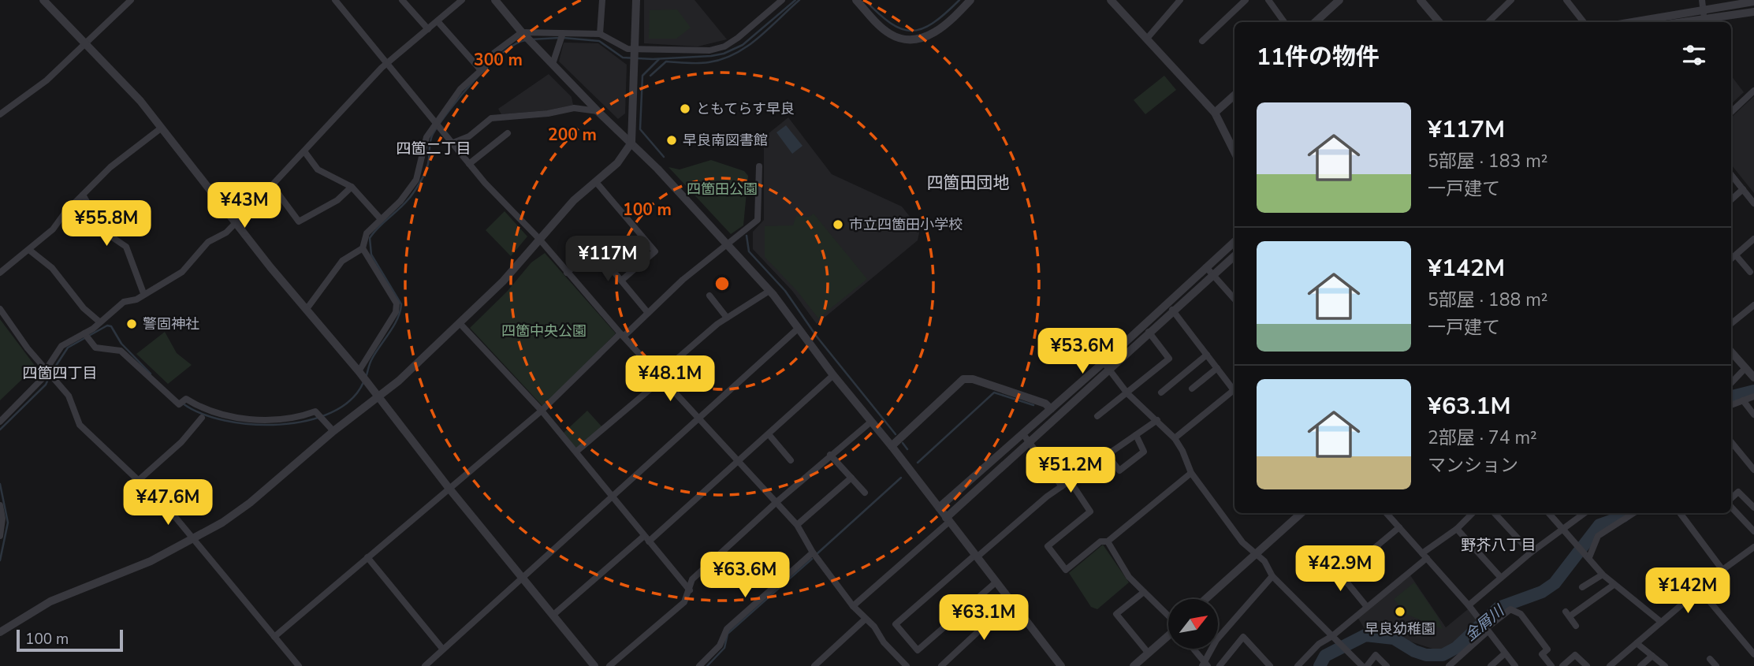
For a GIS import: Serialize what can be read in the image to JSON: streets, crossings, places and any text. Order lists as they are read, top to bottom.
{
  "districts": [
    "四箇二丁目",
    "四箇田団地",
    "四箇四丁目",
    "野芥八丁目"
  ],
  "water": ["金屑川"],
  "parks": ["四箇田公園", "四箇中央公園"],
  "places": [
    "ともてらす早良",
    "早良南図書館",
    "市立四箇田小学校",
    "警固神社",
    "早良幼稚園"
  ],
  "scale_bar": "100 m",
  "north": "top right",
  "page": {
    "heading": "11件の物件",
    "list": [
      {
        "name": "¥117M",
        "note": "5部屋 · 183 m² · 一戸建て"
      },
      {
        "name": "¥142M",
        "note": "5部屋 · 188 m² · 一戸建て"
      },
      {
        "name": "¥63.1M",
        "note": "2部屋 · 74 m² · マンション"
      }
    ],
    "price": [
      "¥43M",
      "¥55.8M",
      "¥117M",
      "¥53.6M",
      "¥48.1M",
      "¥51.2M",
      "¥47.6M",
      "¥42.9M",
      "¥63.6M",
      "¥142M",
      "¥63.1M"
    ],
    "scale": "100 m"
  },
  "rings": ["300 m", "200 m", "100 m"]
}
